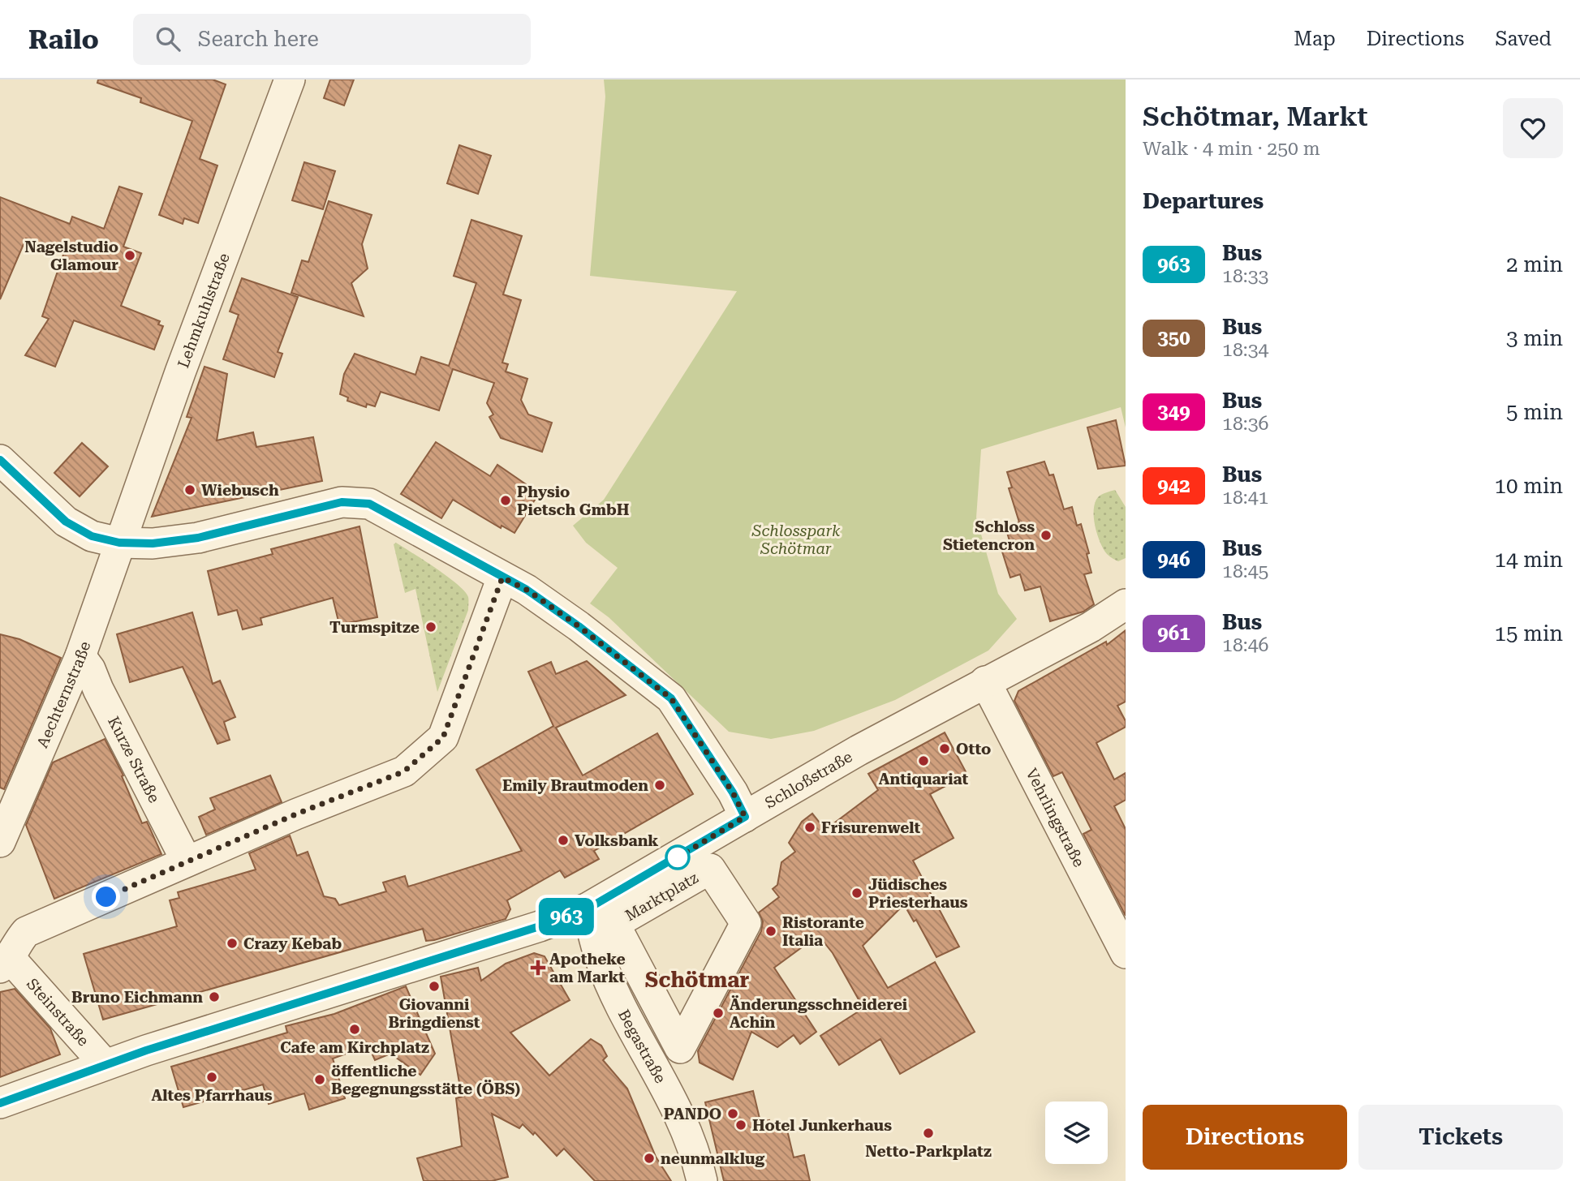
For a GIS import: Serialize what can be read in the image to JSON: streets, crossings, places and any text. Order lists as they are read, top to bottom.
{
  "streets": {
    "street": [
      "Lehmkuhlstraße",
      "Aechternstraße",
      "Kurze Straße",
      "Schloßstraße",
      "Vehrlingstraße",
      "Marktplatz",
      "Steinstraße",
      "Begastraße"
    ]
  },
  "crossings": [
    ["Lehmkuhlstraße", "Aechternstraße"],
    ["Aechternstraße", "Kurze Straße"],
    ["Kurze Straße", "Steinstraße"],
    ["Schloßstraße", "Vehrlingstraße"],
    ["Schloßstraße", "Steinstraße"],
    ["Schloßstraße", "Begastraße"]
  ],
  "districts": ["Schötmar"],
  "parks": ["Schlosspark Schötmar"],
  "places": {
    "other": [
      "Nagelstudio Glamour",
      "Wiebusch",
      "Physio Pietsch GmbH",
      "Schloss Stietencron",
      "Turmspitze",
      "Otto",
      "Antiquariat",
      "Emily Brautmoden",
      "Frisurenwelt",
      "Volksbank",
      "Jüdisches Priesterhaus",
      "Ristorante Italia",
      "Crazy Kebab",
      "Giovanni Bringdienst",
      "Bruno Eichmann",
      "Änderungsschneiderei Achin",
      "Cafe am Kirchplatz",
      "Altes Pfarrhaus",
      "öffentliche Begegnungsstätte (ÖBS)",
      "PANDO",
      "Hotel Junkerhaus",
      "Netto-Parkplatz",
      "neunmalklug"
    ],
    "health": ["Apotheke am Markt"]
  },
  "lines": ["bus line 963"],
  "page": {
    "header": "Railo",
    "search": "Search here",
    "nav": ["Map", "Directions", "Saved"],
    "on_map": "963",
    "heading": [
      ["Schötmar, Markt", "Walk · 4 min · 250 m"],
      "Departures"
    ],
    "list": [
      {
        "mark": "963",
        "name": "Bus",
        "note": "18:33",
        "value": "2 min"
      },
      {
        "mark": "350",
        "name": "Bus",
        "note": "18:34",
        "value": "3 min"
      },
      {
        "mark": "349",
        "name": "Bus",
        "note": "18:36",
        "value": "5 min"
      },
      {
        "mark": "942",
        "name": "Bus",
        "note": "18:41",
        "value": "10 min"
      },
      {
        "mark": "946",
        "name": "Bus",
        "note": "18:45",
        "value": "14 min"
      },
      {
        "mark": "961",
        "name": "Bus",
        "note": "18:46",
        "value": "15 min"
      }
    ],
    "buttons": ["Directions", "Tickets"]
  }
}
